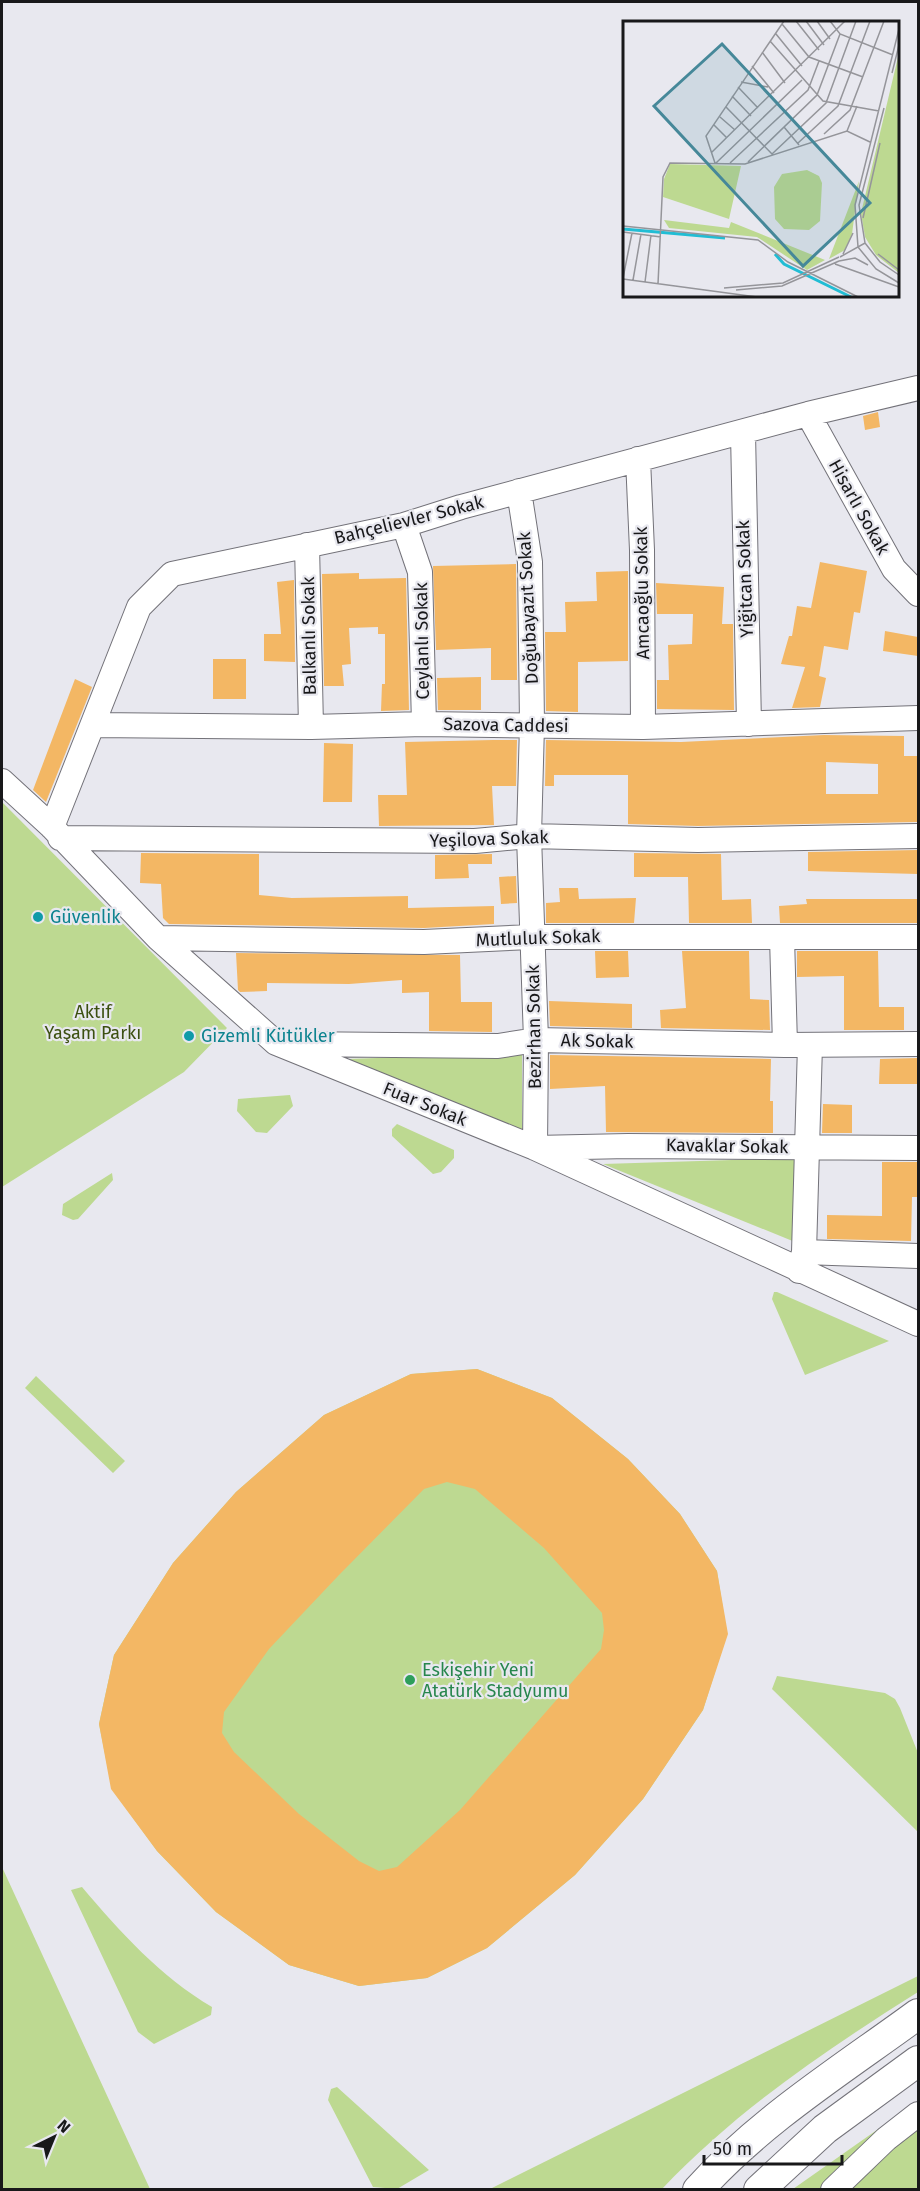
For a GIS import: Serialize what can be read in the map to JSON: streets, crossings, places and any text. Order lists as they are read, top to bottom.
{
  "streets": {
    "street": [
      "Hisarlı Sokak",
      "Bahçelievler Sokak",
      "Yiğitcan Sokak",
      "Amcaoğlu Sokak",
      "Doğubayazıt Sokak",
      "Balkanlı Sokak",
      "Ceylanlı Sokak",
      "Sazova Caddesi",
      "Yeşilova Sokak",
      "Mutluluk Sokak",
      "Bezirhan Sokak",
      "Ak Sokak",
      "Fuar Sokak",
      "Kavaklar Sokak"
    ]
  },
  "crossings": [
    ["Hisarlı Sokak", "Bahçelievler Sokak"],
    ["Bahçelievler Sokak", "Yiğitcan Sokak"],
    ["Bahçelievler Sokak", "Amcaoğlu Sokak"],
    ["Bahçelievler Sokak", "Doğubayazıt Sokak"],
    ["Bahçelievler Sokak", "Balkanlı Sokak"],
    ["Bahçelievler Sokak", "Ceylanlı Sokak"],
    ["Bahçelievler Sokak", "Sazova Caddesi"],
    ["Bahçelievler Sokak", "Yeşilova Sokak"],
    ["Bahçelievler Sokak", "Fuar Sokak"],
    ["Yiğitcan Sokak", "Sazova Caddesi"],
    ["Amcaoğlu Sokak", "Sazova Caddesi"],
    ["Doğubayazıt Sokak", "Sazova Caddesi"],
    ["Doğubayazıt Sokak", "Bezirhan Sokak"],
    ["Balkanlı Sokak", "Sazova Caddesi"],
    ["Ceylanlı Sokak", "Sazova Caddesi"],
    ["Sazova Caddesi", "Bezirhan Sokak"],
    ["Yeşilova Sokak", "Bezirhan Sokak"],
    ["Yeşilova Sokak", "Fuar Sokak"],
    ["Mutluluk Sokak", "Bezirhan Sokak"],
    ["Mutluluk Sokak", "Fuar Sokak"],
    ["Bezirhan Sokak", "Ak Sokak"],
    ["Bezirhan Sokak", "Fuar Sokak"],
    ["Bezirhan Sokak", "Kavaklar Sokak"],
    ["Ak Sokak", "Fuar Sokak"],
    ["Fuar Sokak", "Kavaklar Sokak"]
  ],
  "parks": ["Aktif Yaşam Parkı"],
  "places": ["Güvenlik", "Gizemli Kütükler", "Eskişehir Yeni Atatürk Stadyumu"],
  "scale_bar": "50 m",
  "north": "top right"
}
